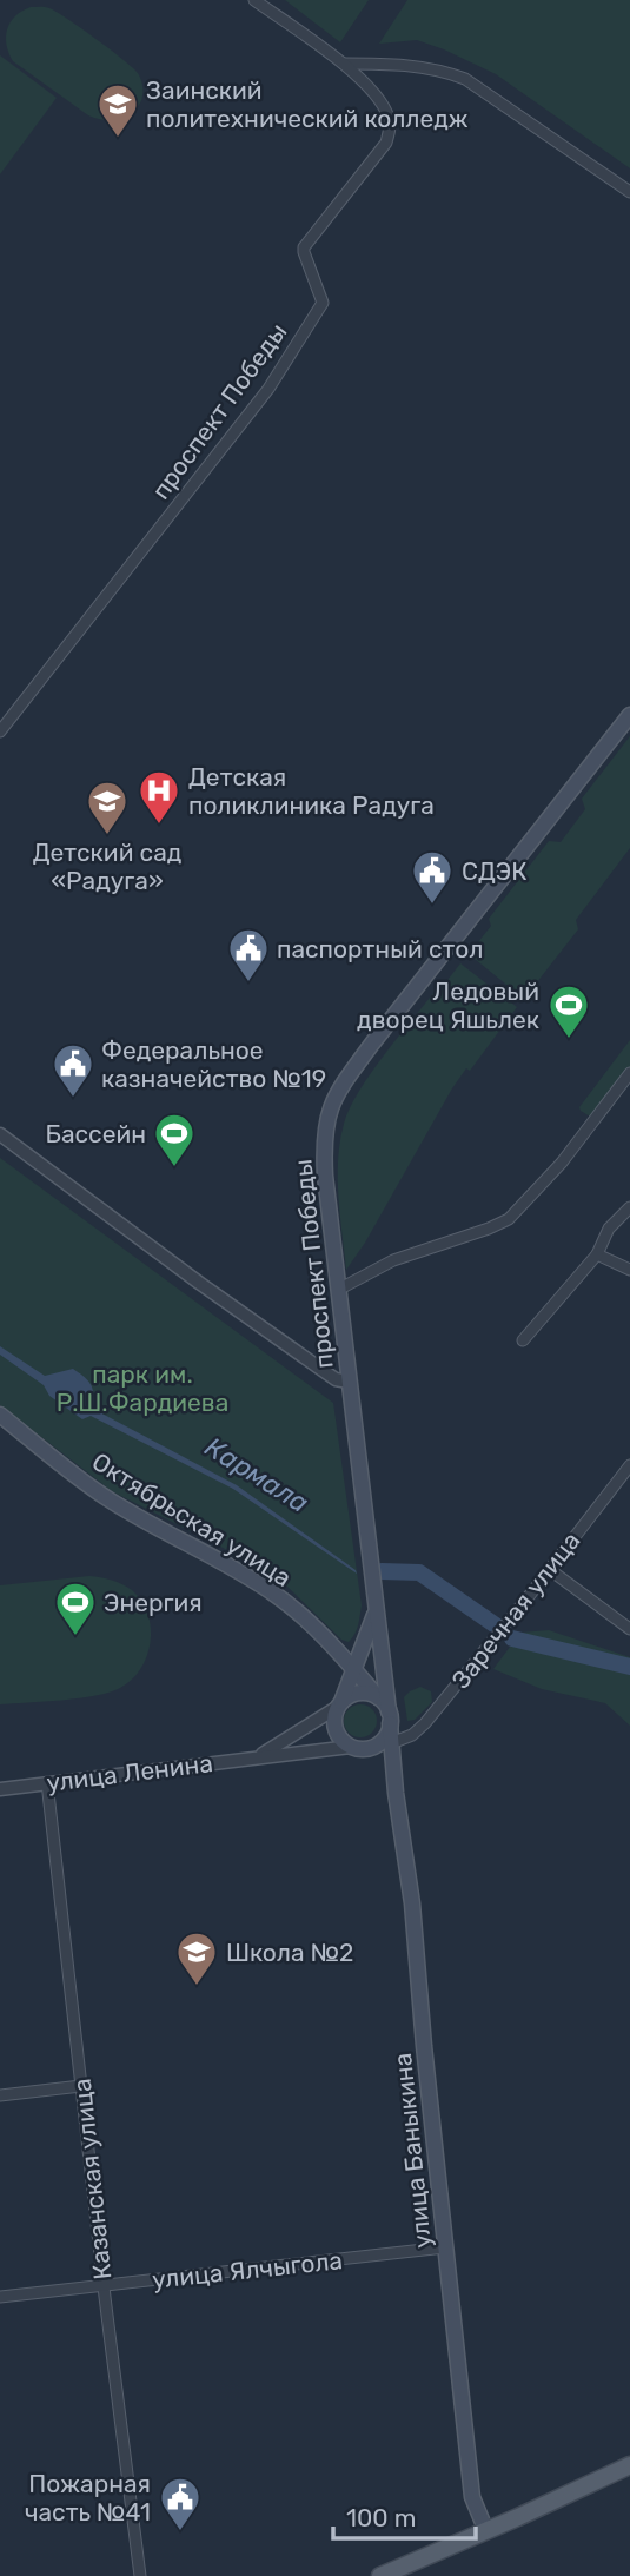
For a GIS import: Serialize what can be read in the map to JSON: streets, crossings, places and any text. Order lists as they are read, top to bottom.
{
  "streets": {
    "main road": ["проспект Победы", "Октябрьская улица", "улица Баныкина"],
    "street": [
      "Заречная улица",
      "улица Ленина",
      "Казанская улица",
      "улица Ялчыгола"
    ]
  },
  "crossings": [
    ["проспект Победы", "Октябрьская улица"],
    ["проспект Победы", "Заречная улица"],
    ["проспект Победы", "улица Ленина"],
    ["проспект Победы", "улица Баныкина"],
    ["Октябрьская улица", "улица Ленина"],
    ["Заречная улица", "улица Баныкина"],
    ["улица Ленина", "Казанская улица"],
    ["улица Баныкина", "улица Ялчыгола"],
    ["Казанская улица", "улица Ялчыгола"]
  ],
  "water": ["Кармала"],
  "parks": ["парк им. Р.Ш.Фардиева"],
  "places": {
    "school or university": ["Заинский политехнический колледж", "Детский сад «Радуга»", "Школа №2"],
    "hospital": ["Детская поликлиника Радуга"],
    "public building": [
      "СДЭК",
      "паспортный стол",
      "Федеральное казначейство №19",
      "Пожарная часть №41"
    ],
    "sports": ["Ледовый дворец Яшьлек", "Бассейн", "Энергия"]
  },
  "scale_bar": "100 m"
}
